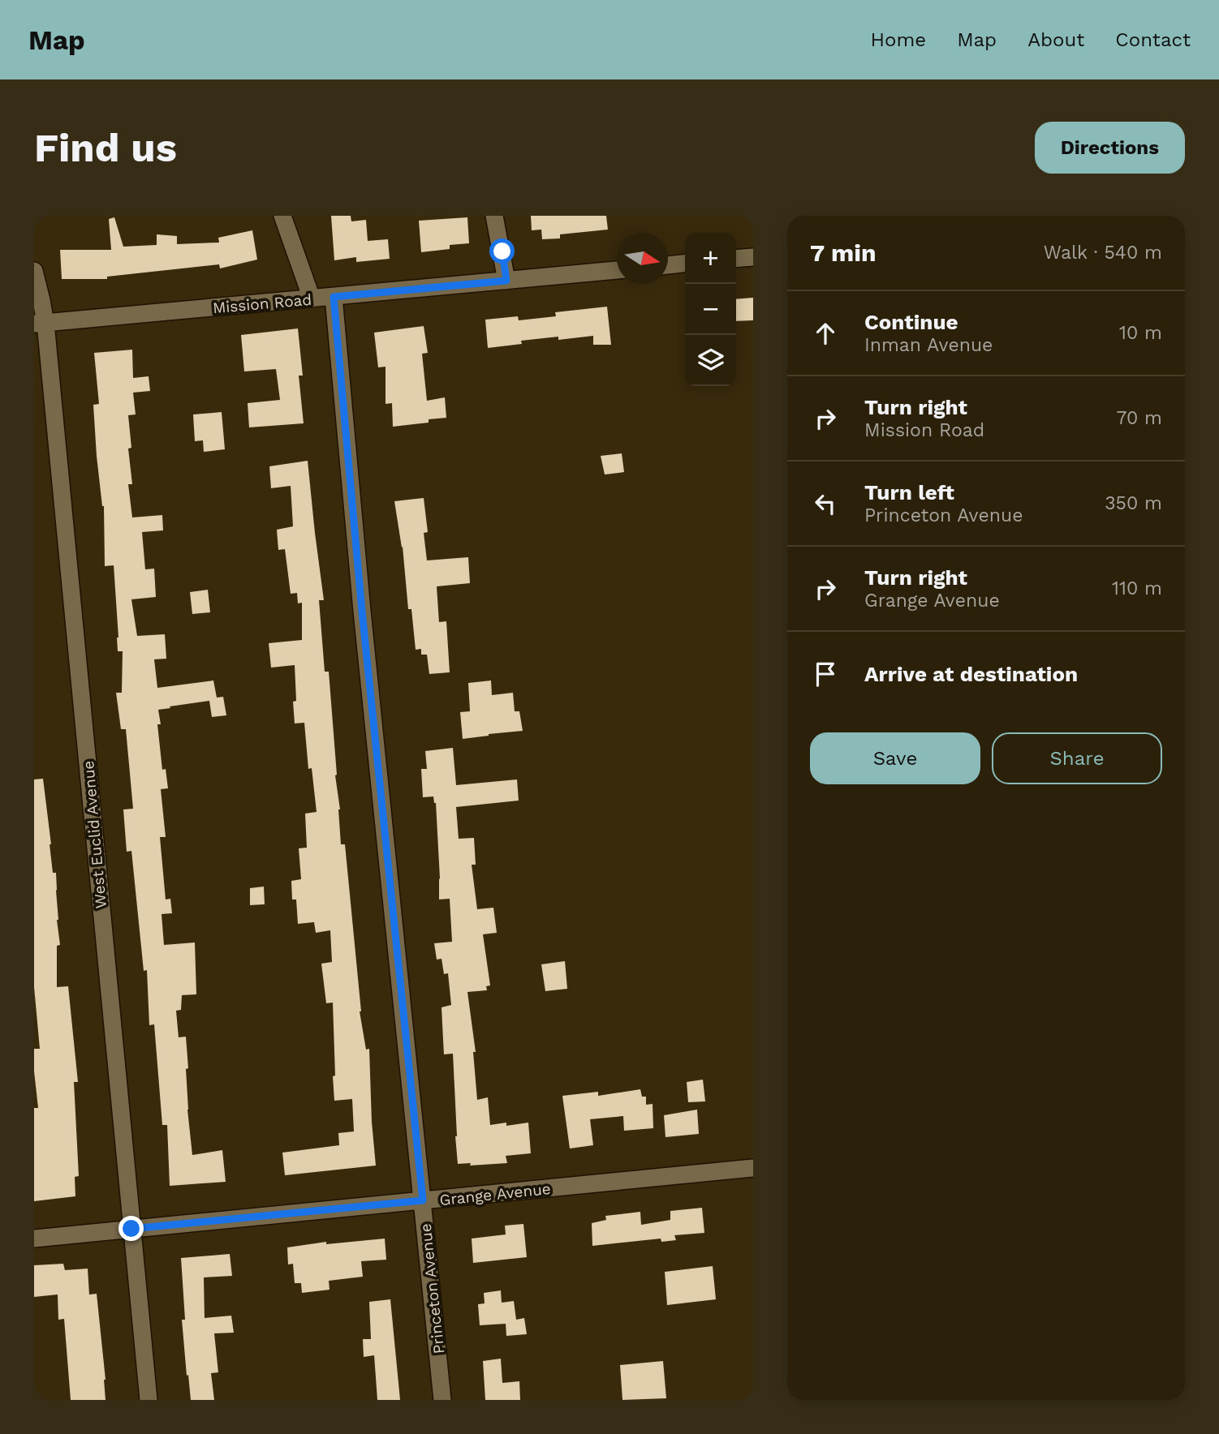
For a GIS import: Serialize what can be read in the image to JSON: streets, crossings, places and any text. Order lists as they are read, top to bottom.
{
  "streets": {
    "street": [
      "Mission Road",
      "West Euclid Avenue",
      "Grange Avenue",
      "Princeton Avenue"
    ]
  },
  "crossings": [
    ["Mission Road", "West Euclid Avenue"],
    ["Mission Road", "Princeton Avenue"],
    ["West Euclid Avenue", "Grange Avenue"],
    ["Grange Avenue", "Princeton Avenue"]
  ],
  "north": "right",
  "page": {
    "header": "Map",
    "nav": [
      "Home",
      "Map",
      "About",
      "Contact"
    ],
    "buttons": [
      "Directions",
      ["Save", "Share"]
    ],
    "title": "Find us",
    "heading": ["7 min", "Walk · 540 m"],
    "map_buttons": ["+", "−"],
    "list": [
      ["Continue", "Inman Avenue", "10 m"],
      ["Turn right", "Mission Road", "70 m"],
      ["Turn left", "Princeton Avenue", "350 m"],
      ["Turn right", "Grange Avenue", "110 m"],
      "Arrive at destination"
    ]
  }
}
